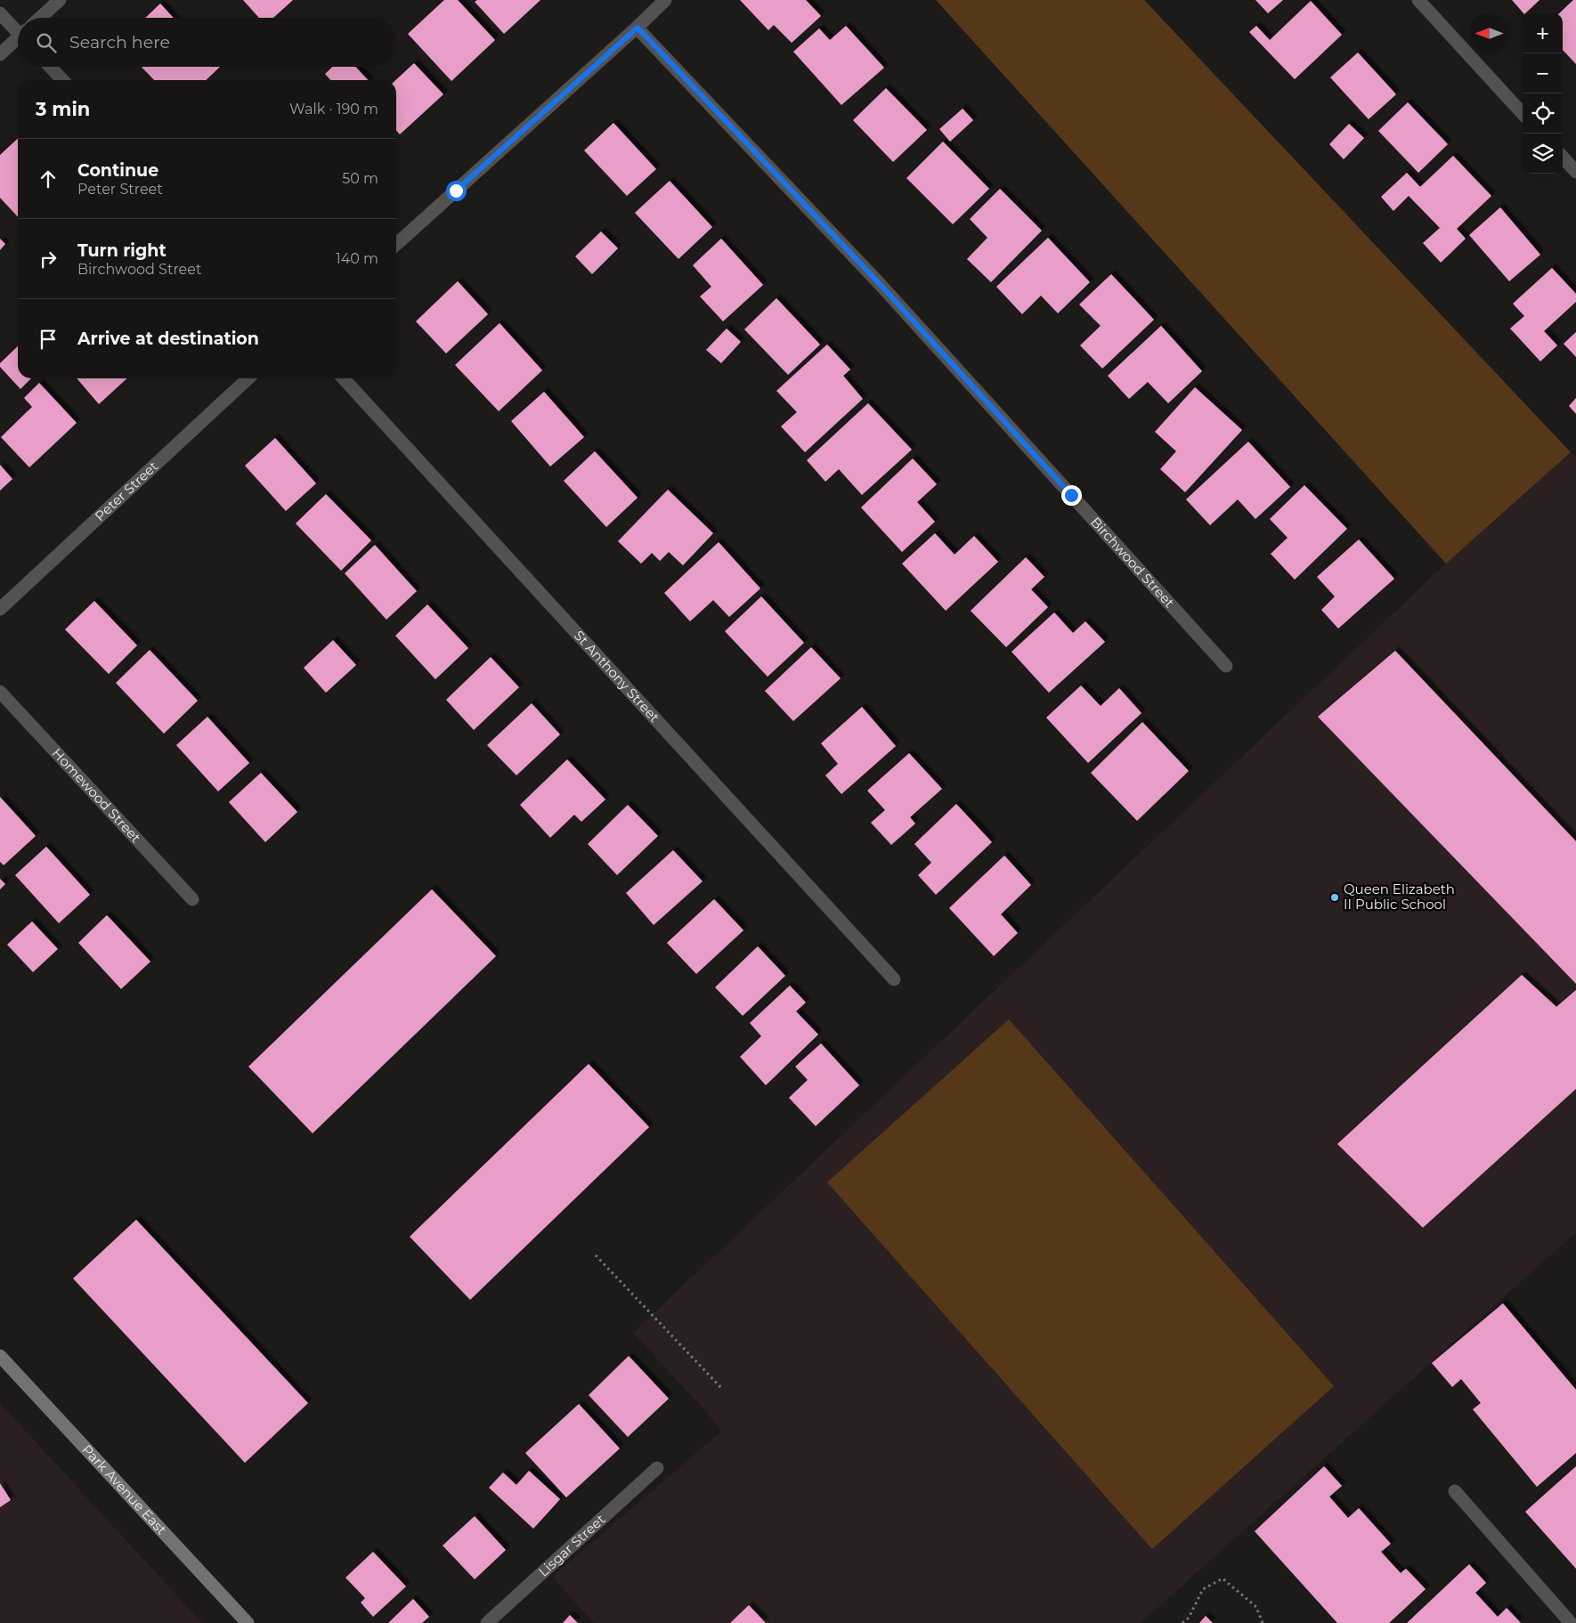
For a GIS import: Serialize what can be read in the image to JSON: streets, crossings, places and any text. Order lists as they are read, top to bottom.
{
  "streets": {
    "main road": ["Park Avenue East"],
    "street": [
      "Peter Street",
      "Birchwood Street",
      "St Anthony Street",
      "Homewood Street",
      "Lisgar Street"
    ]
  },
  "places": ["Queen Elizabeth II Public School"],
  "north": "left",
  "page": {
    "map_buttons": ["+", "−"],
    "search": "Search here",
    "heading": ["3 min", "Walk · 190 m"],
    "list": [
      ["Continue", "Peter Street", "50 m"],
      ["Turn right", "Birchwood Street", "140 m"],
      "Arrive at destination"
    ]
  }
}
